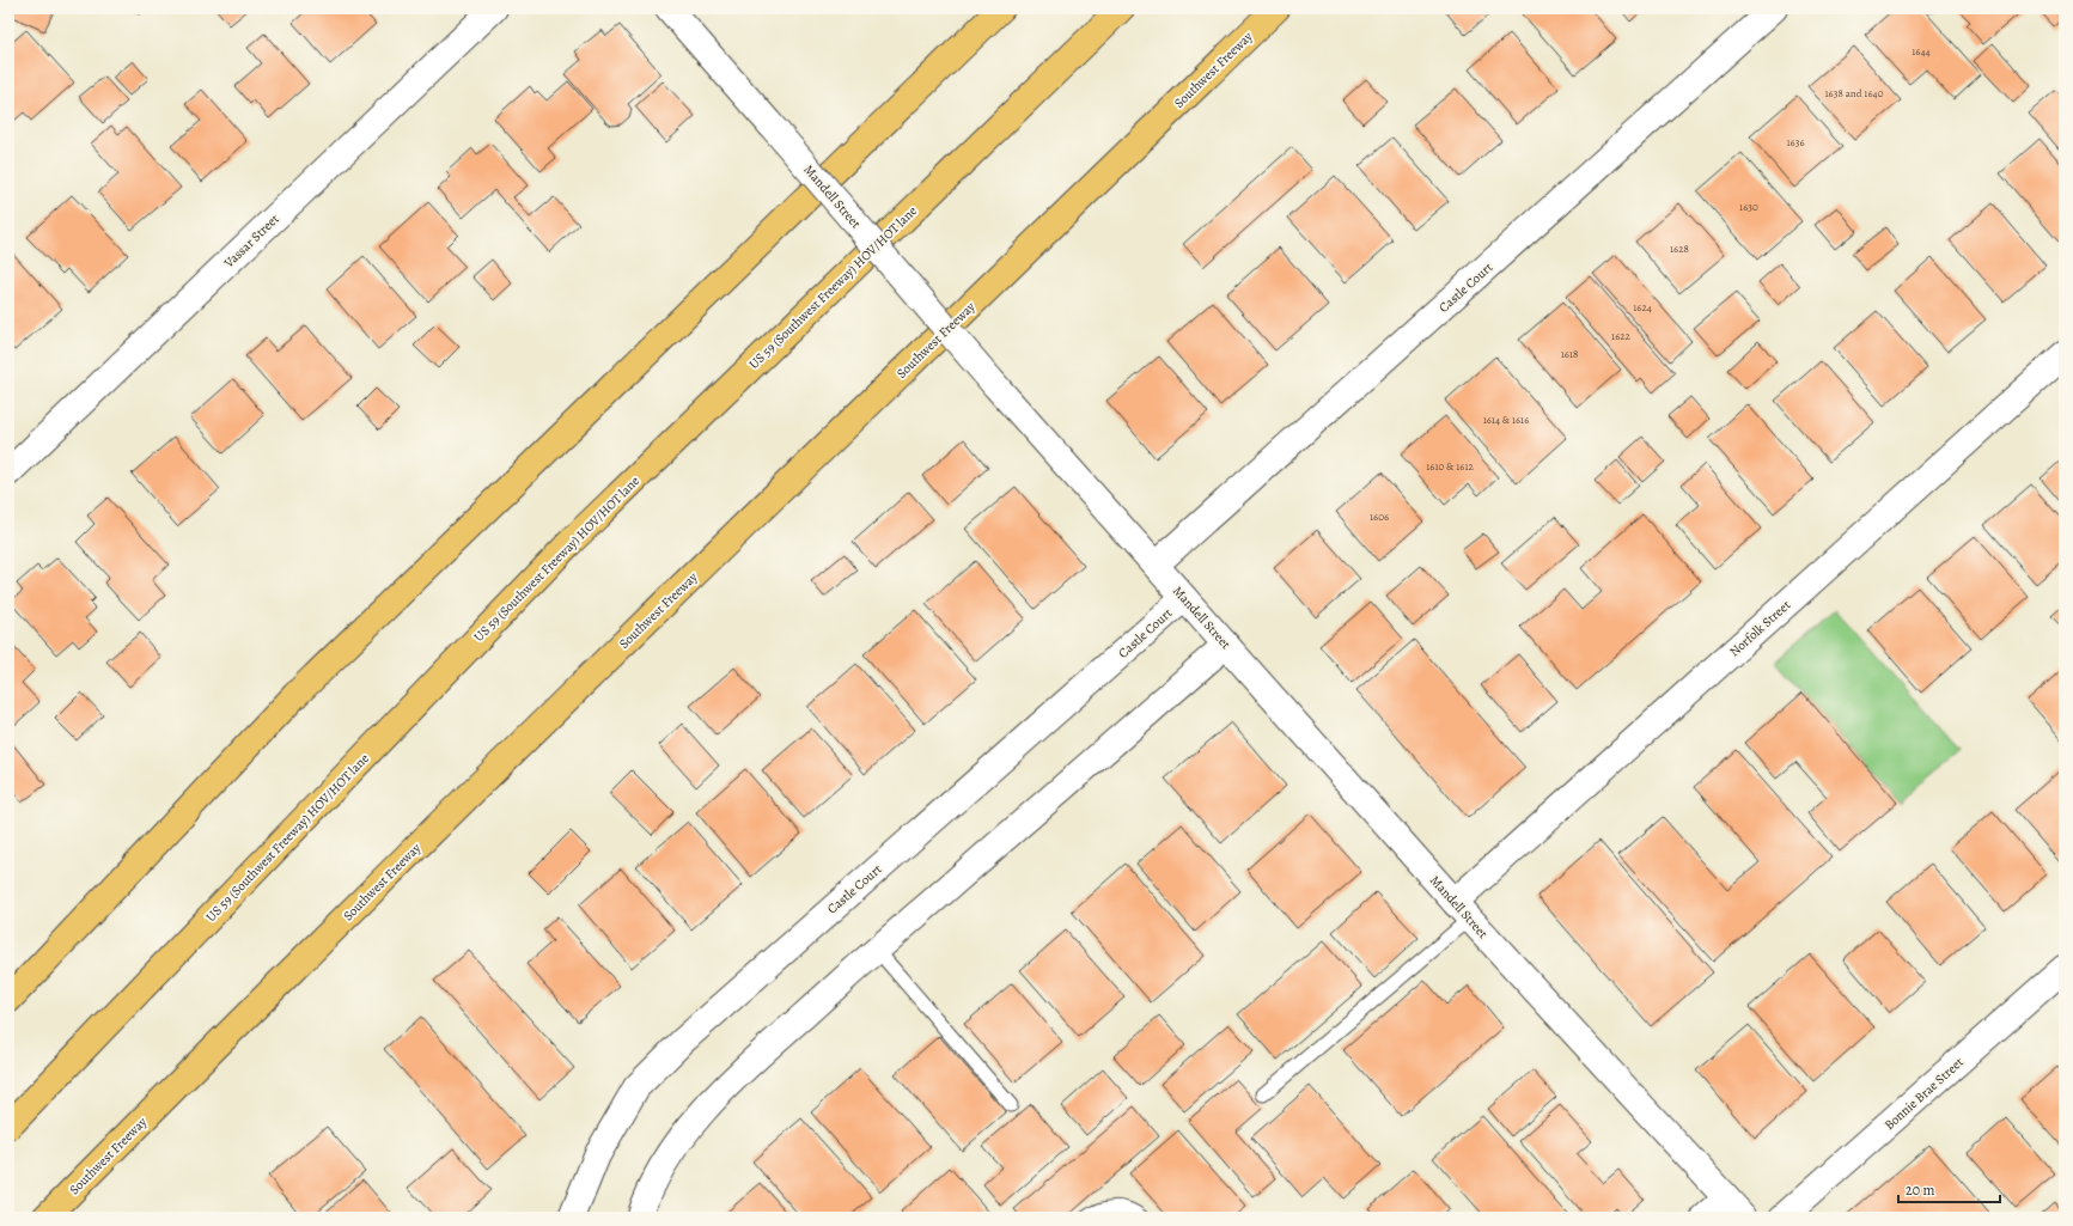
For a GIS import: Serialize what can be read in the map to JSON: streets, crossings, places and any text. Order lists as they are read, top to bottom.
{
  "streets": {
    "highway": ["Southwest Freeway", "US 59 (Southwest Freeway) HOV/HOT lane"],
    "street": [
      "Mandell Street",
      "Vassar Street",
      "Castle Court",
      "Norfolk Street",
      "Bonnie Brae Street"
    ]
  },
  "crossings": [
    ["Mandell Street", "Castle Court"],
    ["Mandell Street", "Norfolk Street"]
  ],
  "house_numbers": [
    "1644",
    "1638 and 1640",
    "1636",
    "1630",
    "1628",
    "1624",
    "1622",
    "1618",
    "1614 & 1616",
    "1610 & 1612",
    "1606"
  ],
  "scale_bar": "20 m"
}
